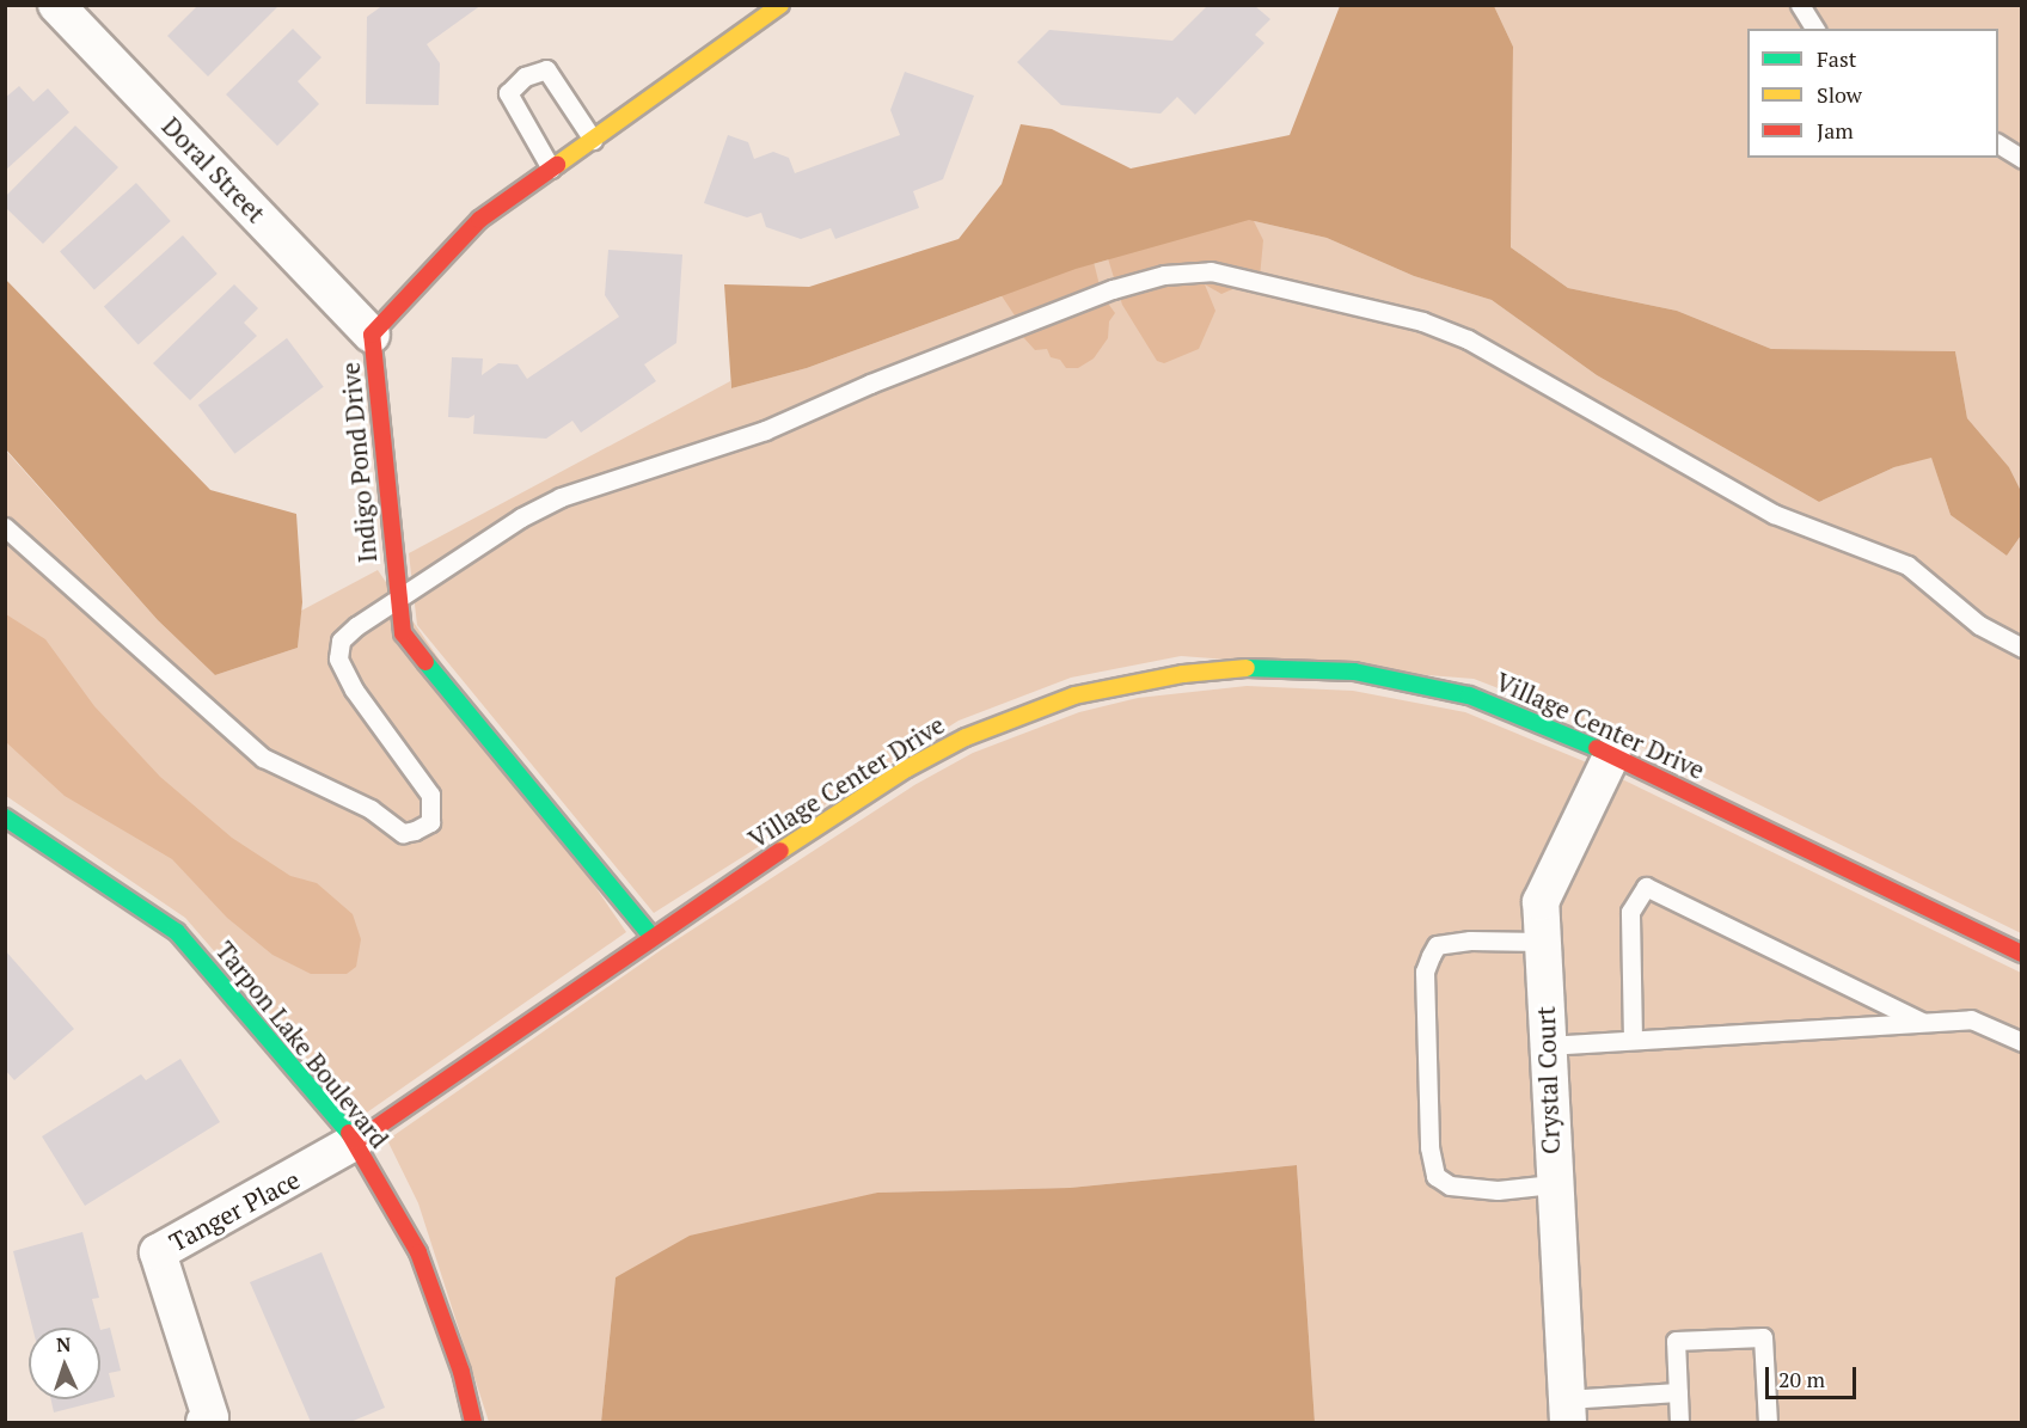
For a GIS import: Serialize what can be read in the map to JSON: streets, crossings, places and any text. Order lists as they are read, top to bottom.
{
  "streets": {
    "street": [
      "Doral Street",
      "Indigo Pond Drive",
      "Village Center Drive",
      "Tarpon Lake Boulevard",
      "Crystal Court",
      "Tanger Place"
    ]
  },
  "crossings": [
    ["Doral Street", "Indigo Pond Drive"],
    ["Indigo Pond Drive", "Village Center Drive"],
    ["Village Center Drive", "Tarpon Lake Boulevard"],
    ["Village Center Drive", "Crystal Court"],
    ["Village Center Drive", "Tanger Place"],
    ["Tarpon Lake Boulevard", "Tanger Place"]
  ],
  "legend": ["Fast", "Slow", "Jam"],
  "scale_bar": "20 m",
  "north": "top"
}
